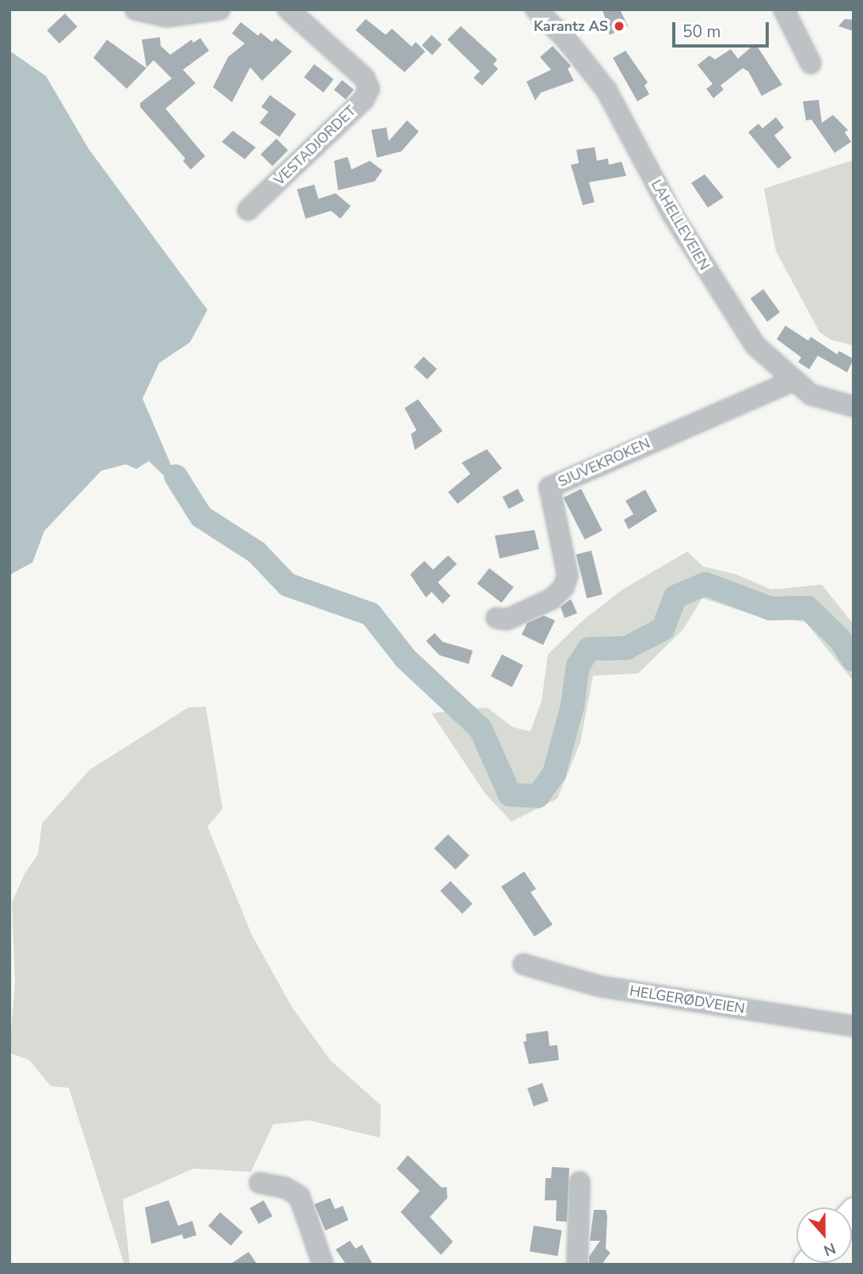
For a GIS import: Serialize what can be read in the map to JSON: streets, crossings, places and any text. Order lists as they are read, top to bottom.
{
  "streets": {
    "street": [
      "VESTADJORDET",
      "LAHELLEVEIEN",
      "SJUVEKROKEN",
      "HELGERØDVEIEN"
    ]
  },
  "crossings": [
    ["LAHELLEVEIEN", "SJUVEKROKEN"]
  ],
  "places": ["Karantz AS"],
  "scale_bar": "50 m",
  "north": "bottom"
}
